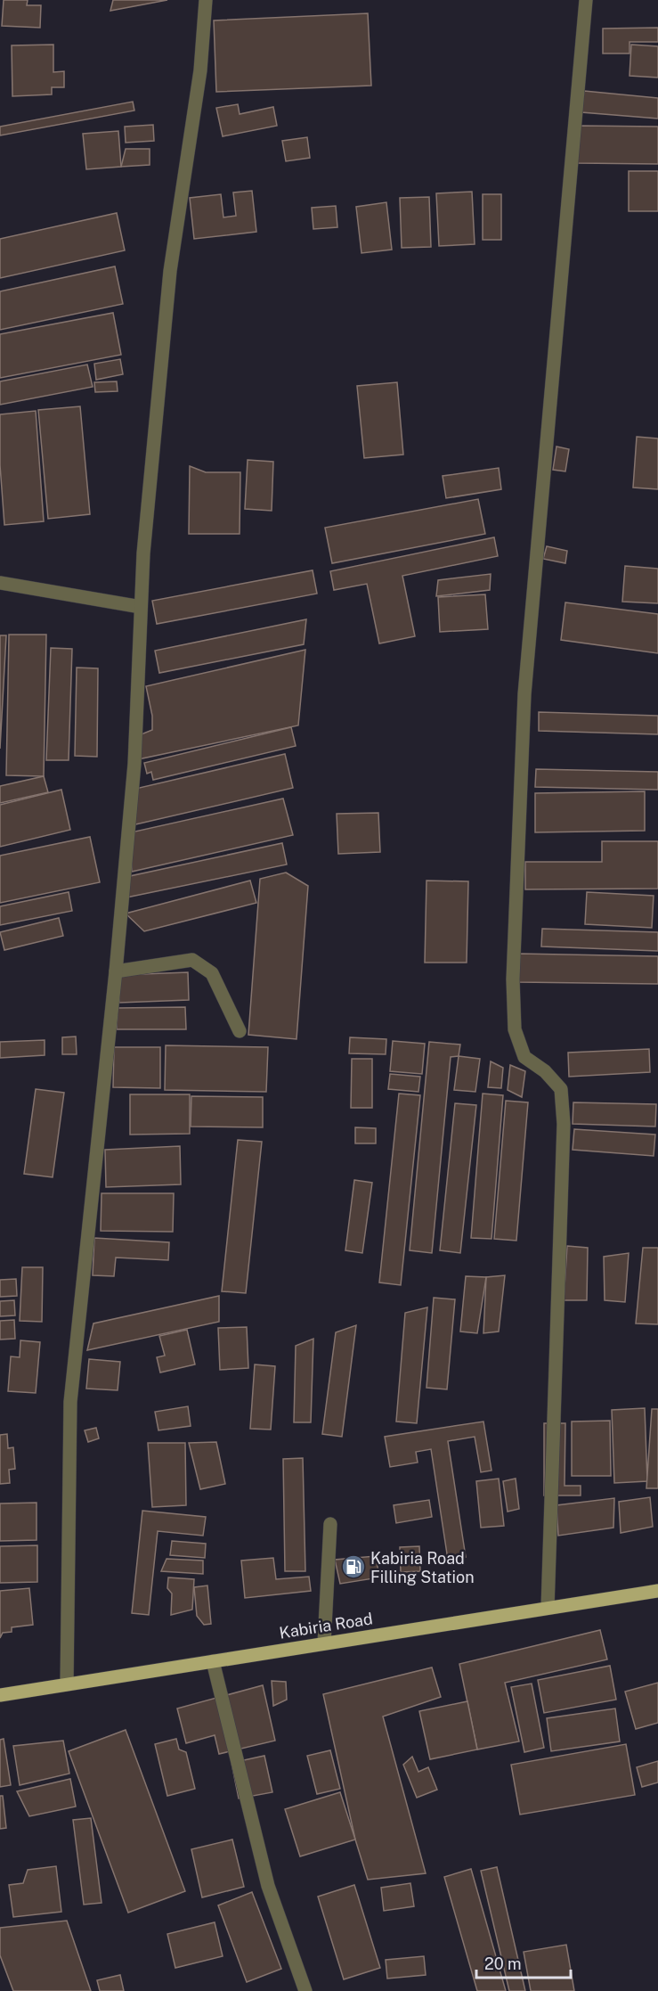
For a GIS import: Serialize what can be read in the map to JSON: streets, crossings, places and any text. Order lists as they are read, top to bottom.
{
  "streets": {
    "main road": ["Kabiria Road"]
  },
  "places": {
    "fuel station": ["Kabiria Road Filling Station"]
  },
  "scale_bar": "20 m"
}
